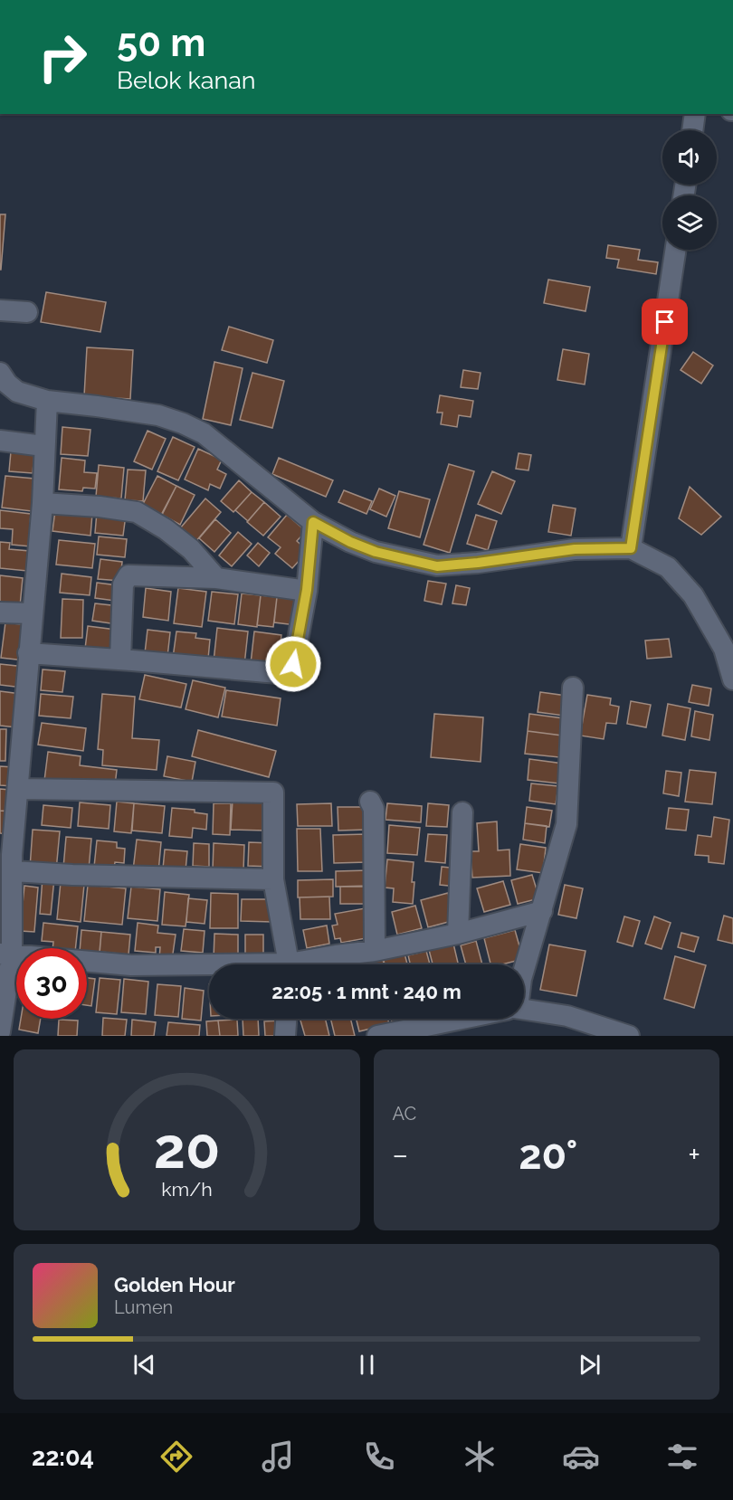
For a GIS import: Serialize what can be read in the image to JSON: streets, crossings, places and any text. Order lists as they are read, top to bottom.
{
  "page": {
    "turn": ["50 m", "Belok kanan"],
    "limit": "30",
    "trip": "22:05 · 1 mnt · 240 m",
    "tile": "AC",
    "heat": ["−", "20°", "+"],
    "song": ["Golden Hour", "Lumen"],
    "tabs": "22:04",
    "gauge": ["20", "km/h"]
  }
}
